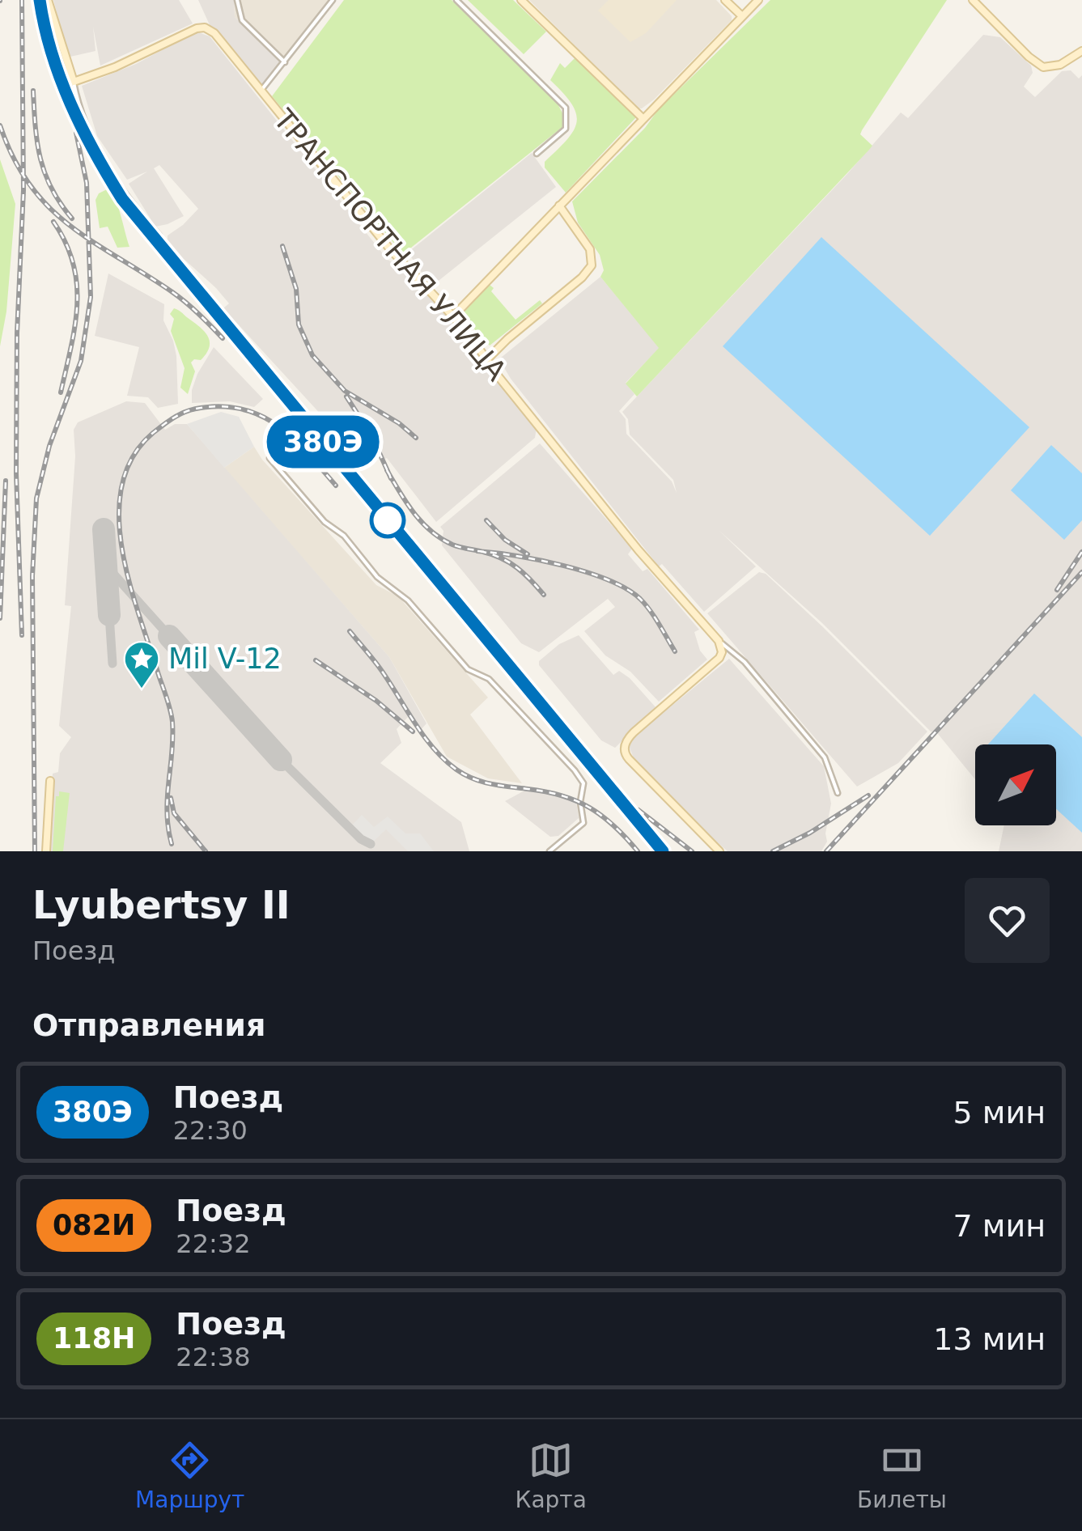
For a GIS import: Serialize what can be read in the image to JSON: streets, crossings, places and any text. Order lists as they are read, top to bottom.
{
  "streets": {
    "street": ["ТРАНСПОРТНАЯ УЛИЦА"]
  },
  "places": {
    "place": ["Mil V-12"]
  },
  "north": "top right",
  "page": {
    "on_map": "380Э",
    "heading": [
      ["Lyubertsy II", "Поезд"],
      "Отправления"
    ],
    "list": [
      {
        "mark": "380Э",
        "name": "Поезд",
        "note": "22:30",
        "value": "5 мин"
      },
      {
        "mark": "082И",
        "name": "Поезд",
        "note": "22:32",
        "value": "7 мин"
      },
      {
        "mark": "118Н",
        "name": "Поезд",
        "note": "22:38",
        "value": "13 мин"
      }
    ],
    "tabs": ["Маршрут", "Карта", "Билеты"]
  }
}
